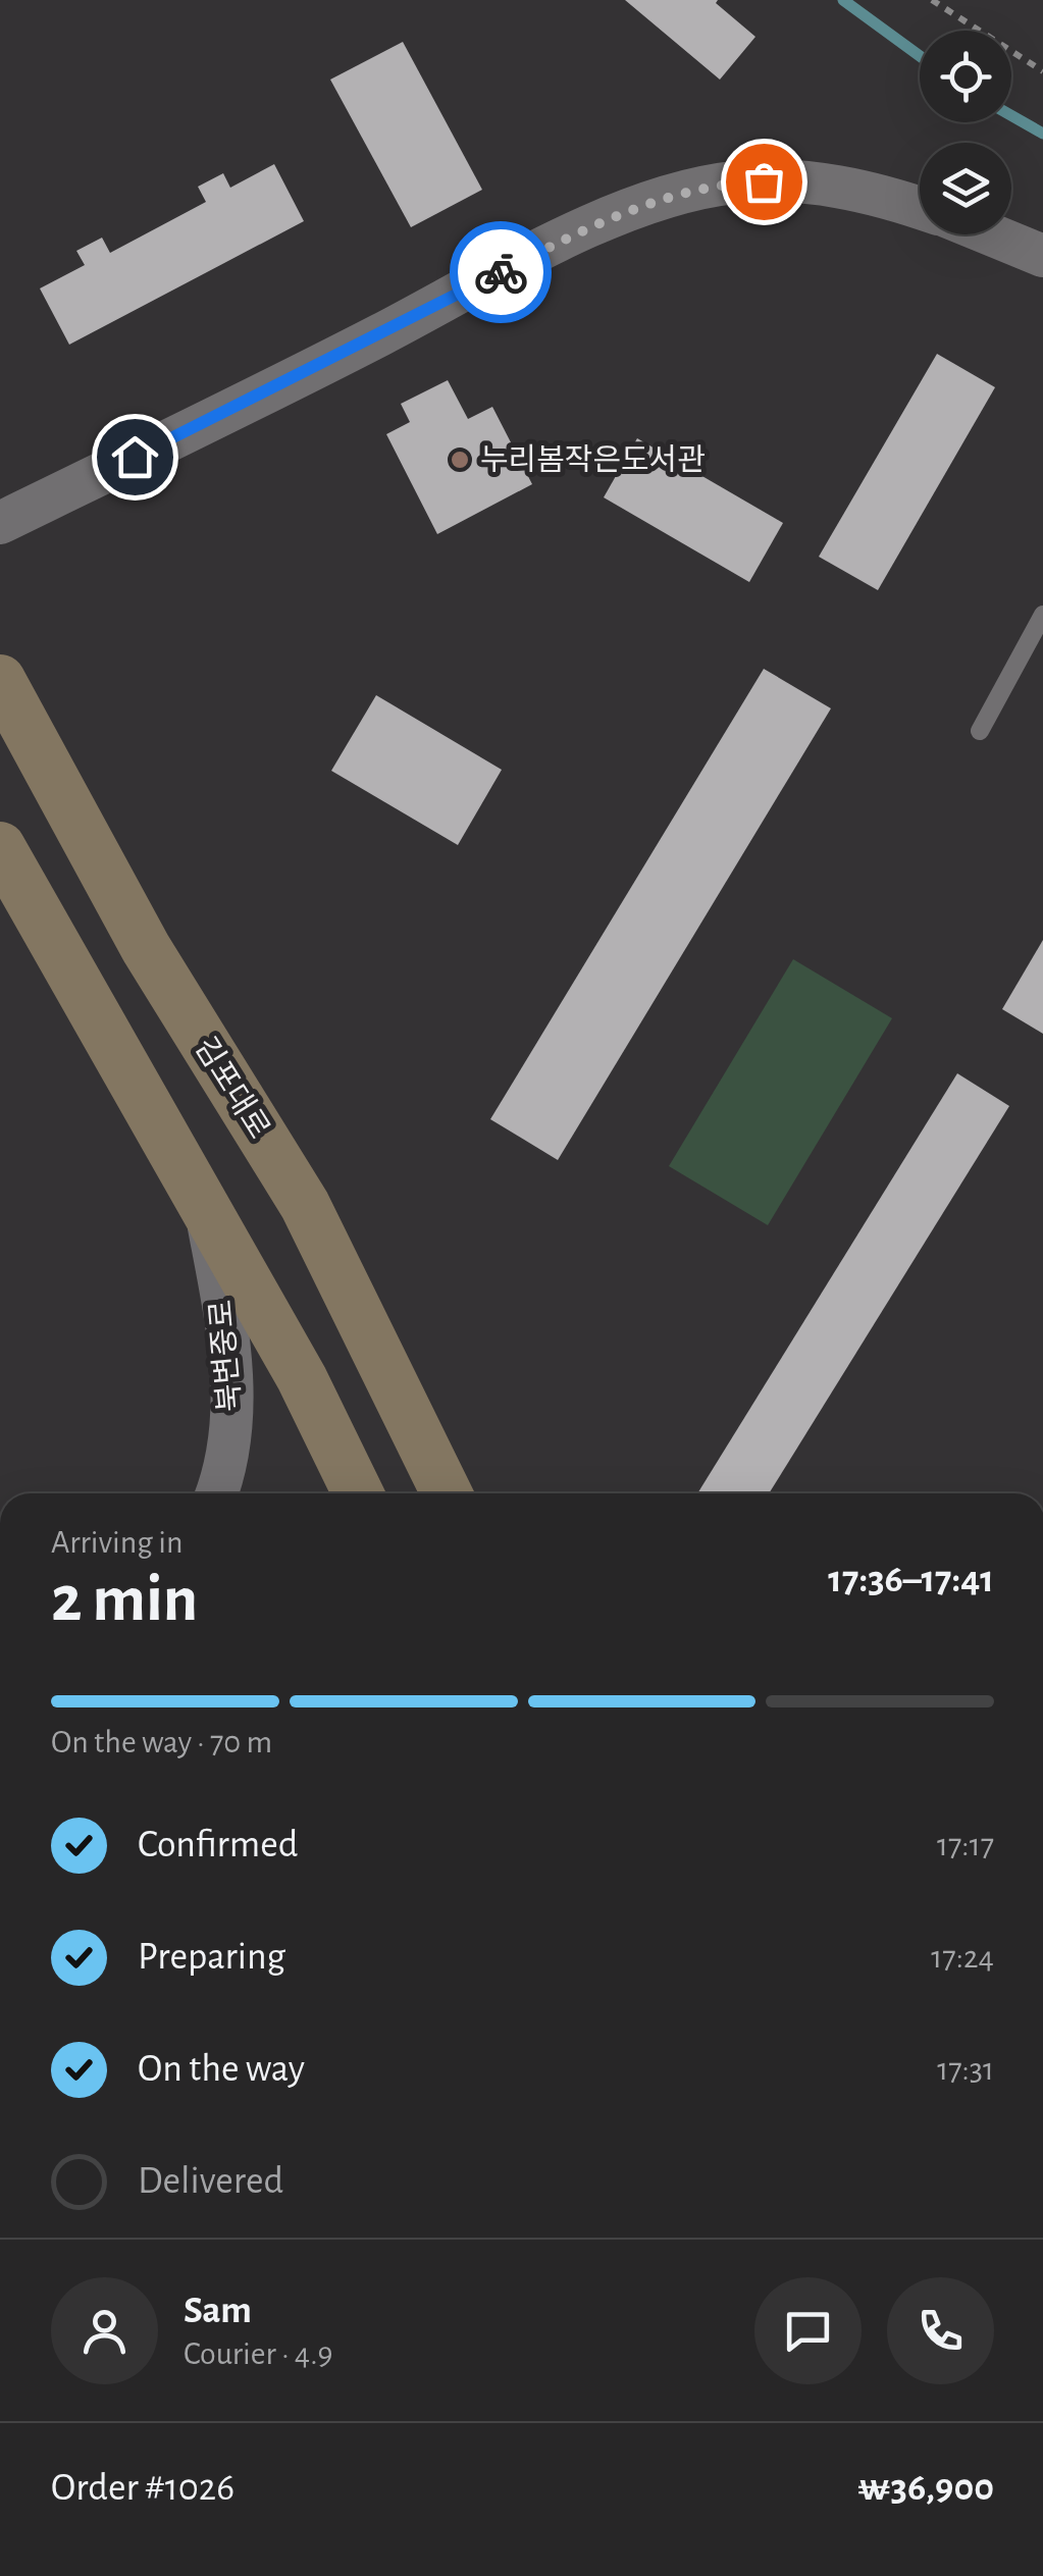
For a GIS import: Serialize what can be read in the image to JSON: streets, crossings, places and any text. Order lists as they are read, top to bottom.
{
  "streets": {
    "main road": ["김포대로"],
    "street": ["북변중로"]
  },
  "places": ["누리봄작은도서관"],
  "page": {
    "heading": ["2 min", "Arriving in", "17:36–17:41"],
    "panel": [
      "Sam",
      "Courier · 4.9",
      "Order #1026",
      "₩36,900"
    ],
    "bar": "On the way · 70 m",
    "list": [
      ["Confirmed", "17:17"],
      ["Preparing", "17:24"],
      ["On the way", "17:31"],
      "Delivered"
    ]
  }
}
